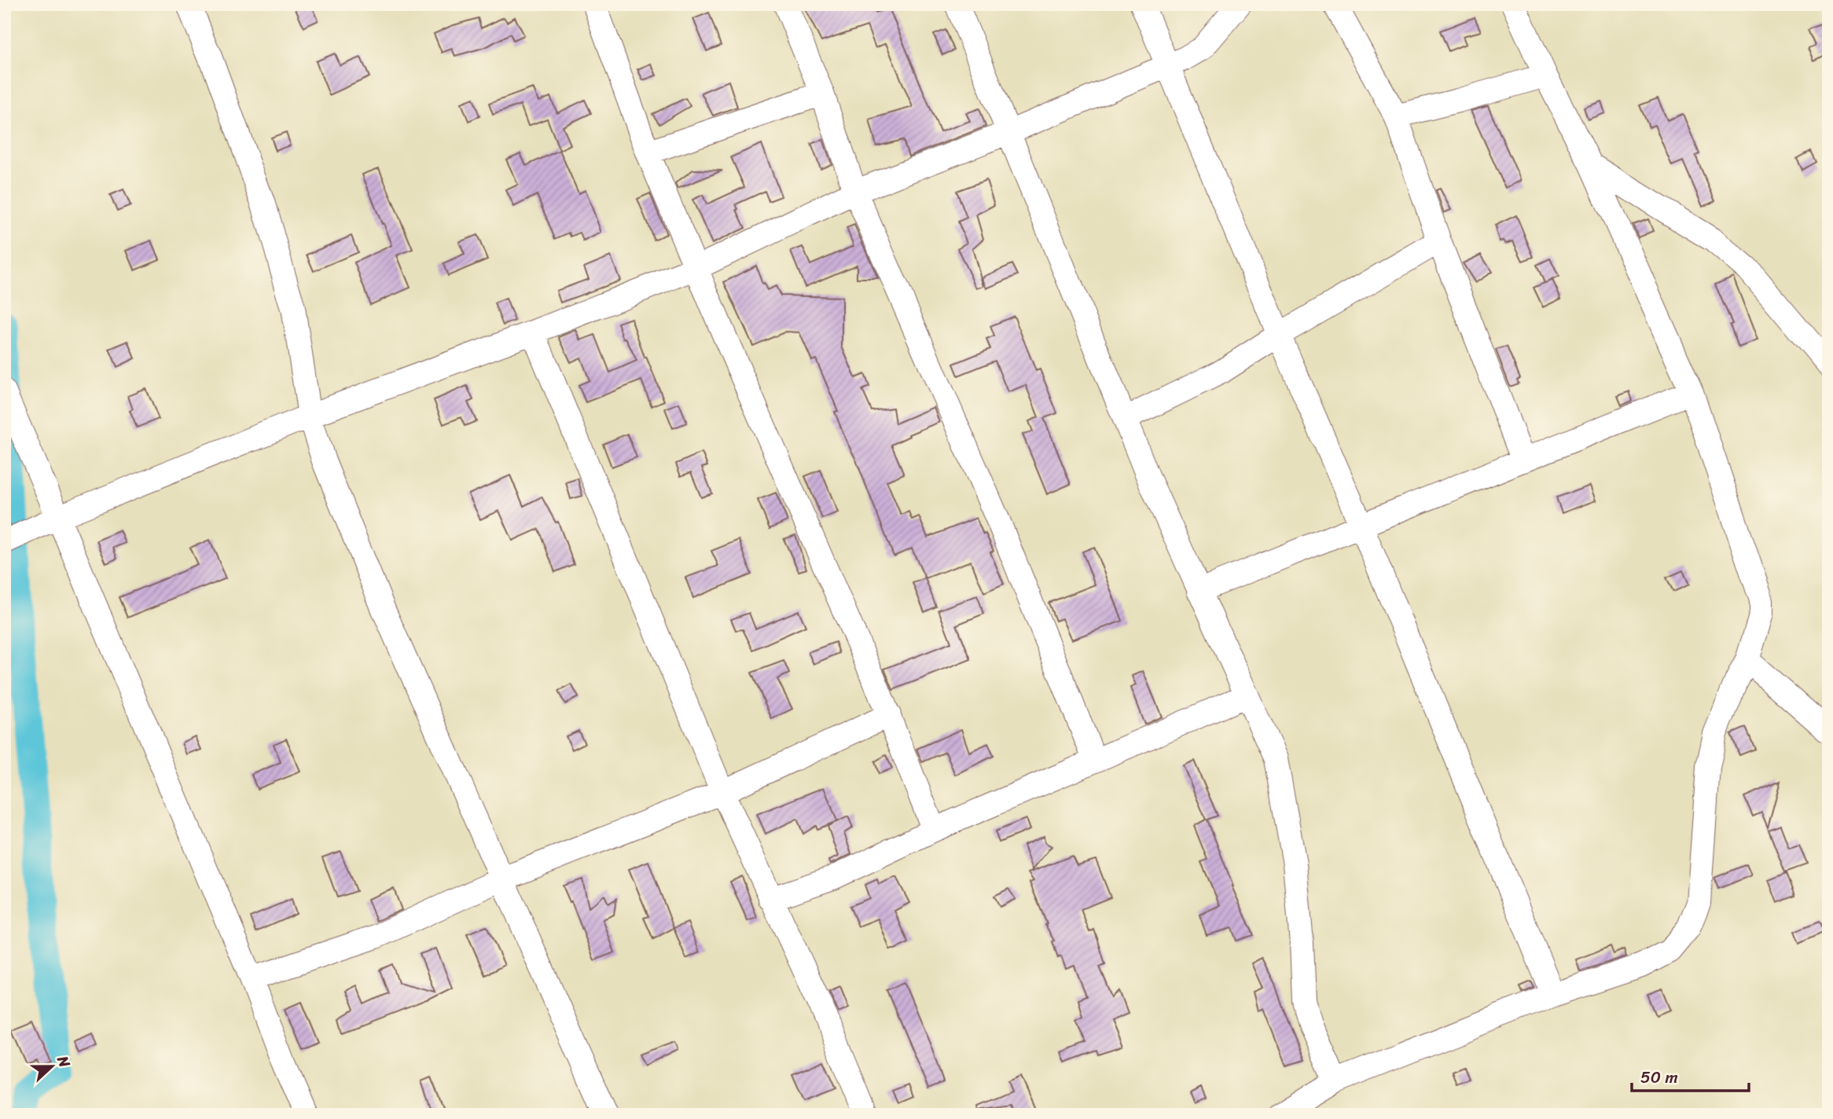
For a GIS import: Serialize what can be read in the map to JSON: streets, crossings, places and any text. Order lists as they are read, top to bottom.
{
  "scale_bar": "50 m",
  "north": "right"
}
